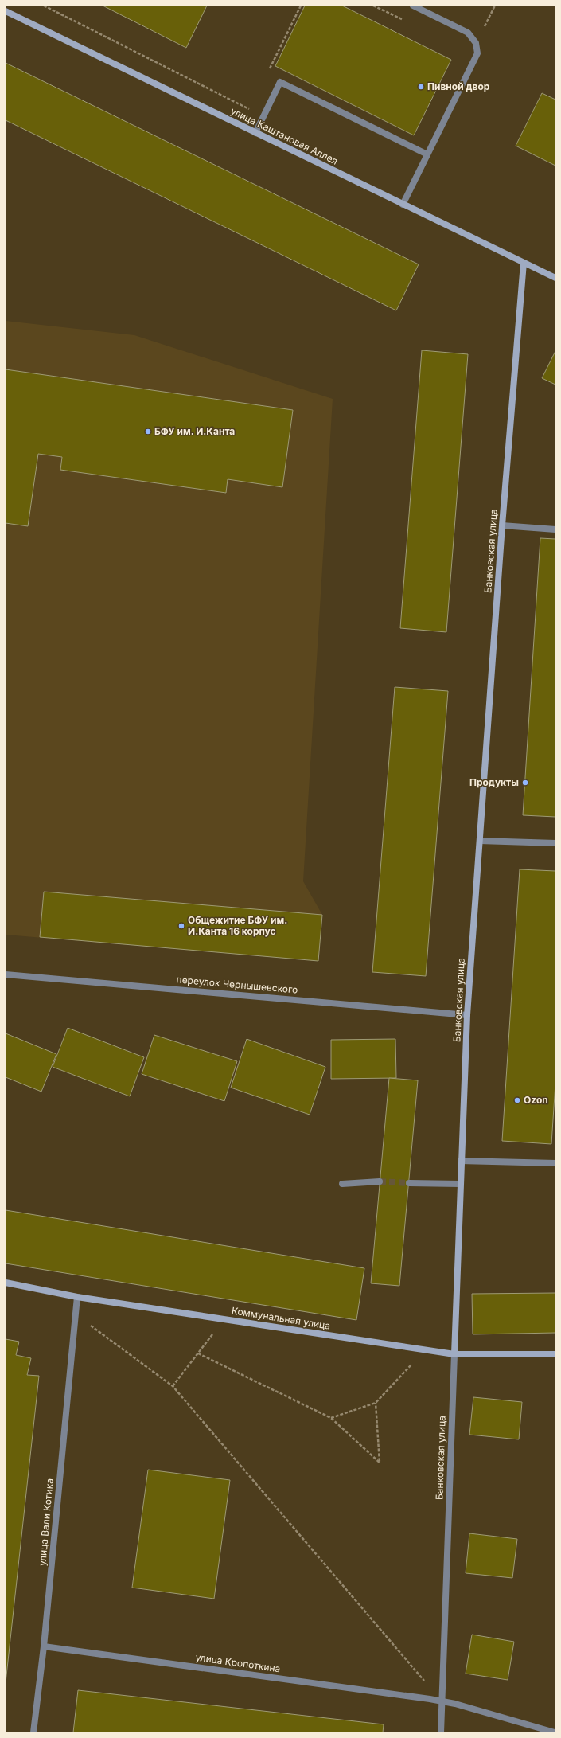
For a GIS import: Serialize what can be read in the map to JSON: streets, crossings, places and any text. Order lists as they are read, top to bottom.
{
  "streets": {
    "street": [
      "улица Каштановая Аллея",
      "Банковская улица",
      "переулок Чернышевского",
      "Коммунальная улица",
      "улица Вали Котика",
      "улица Кропоткина"
    ]
  },
  "crossings": [
    ["улица Каштановая Аллея", "Банковская улица"],
    ["Банковская улица", "переулок Чернышевского"],
    ["Банковская улица", "Коммунальная улица"],
    ["Банковская улица", "улица Кропоткина"],
    ["Коммунальная улица", "улица Вали Котика"],
    ["улица Вали Котика", "улица Кропоткина"]
  ],
  "places": [
    "Пивной двор",
    "БФУ им. И.Канта",
    "Продукты",
    "Общежитие БФУ им. И.Канта 16 корпус",
    "Ozon"
  ]
}
